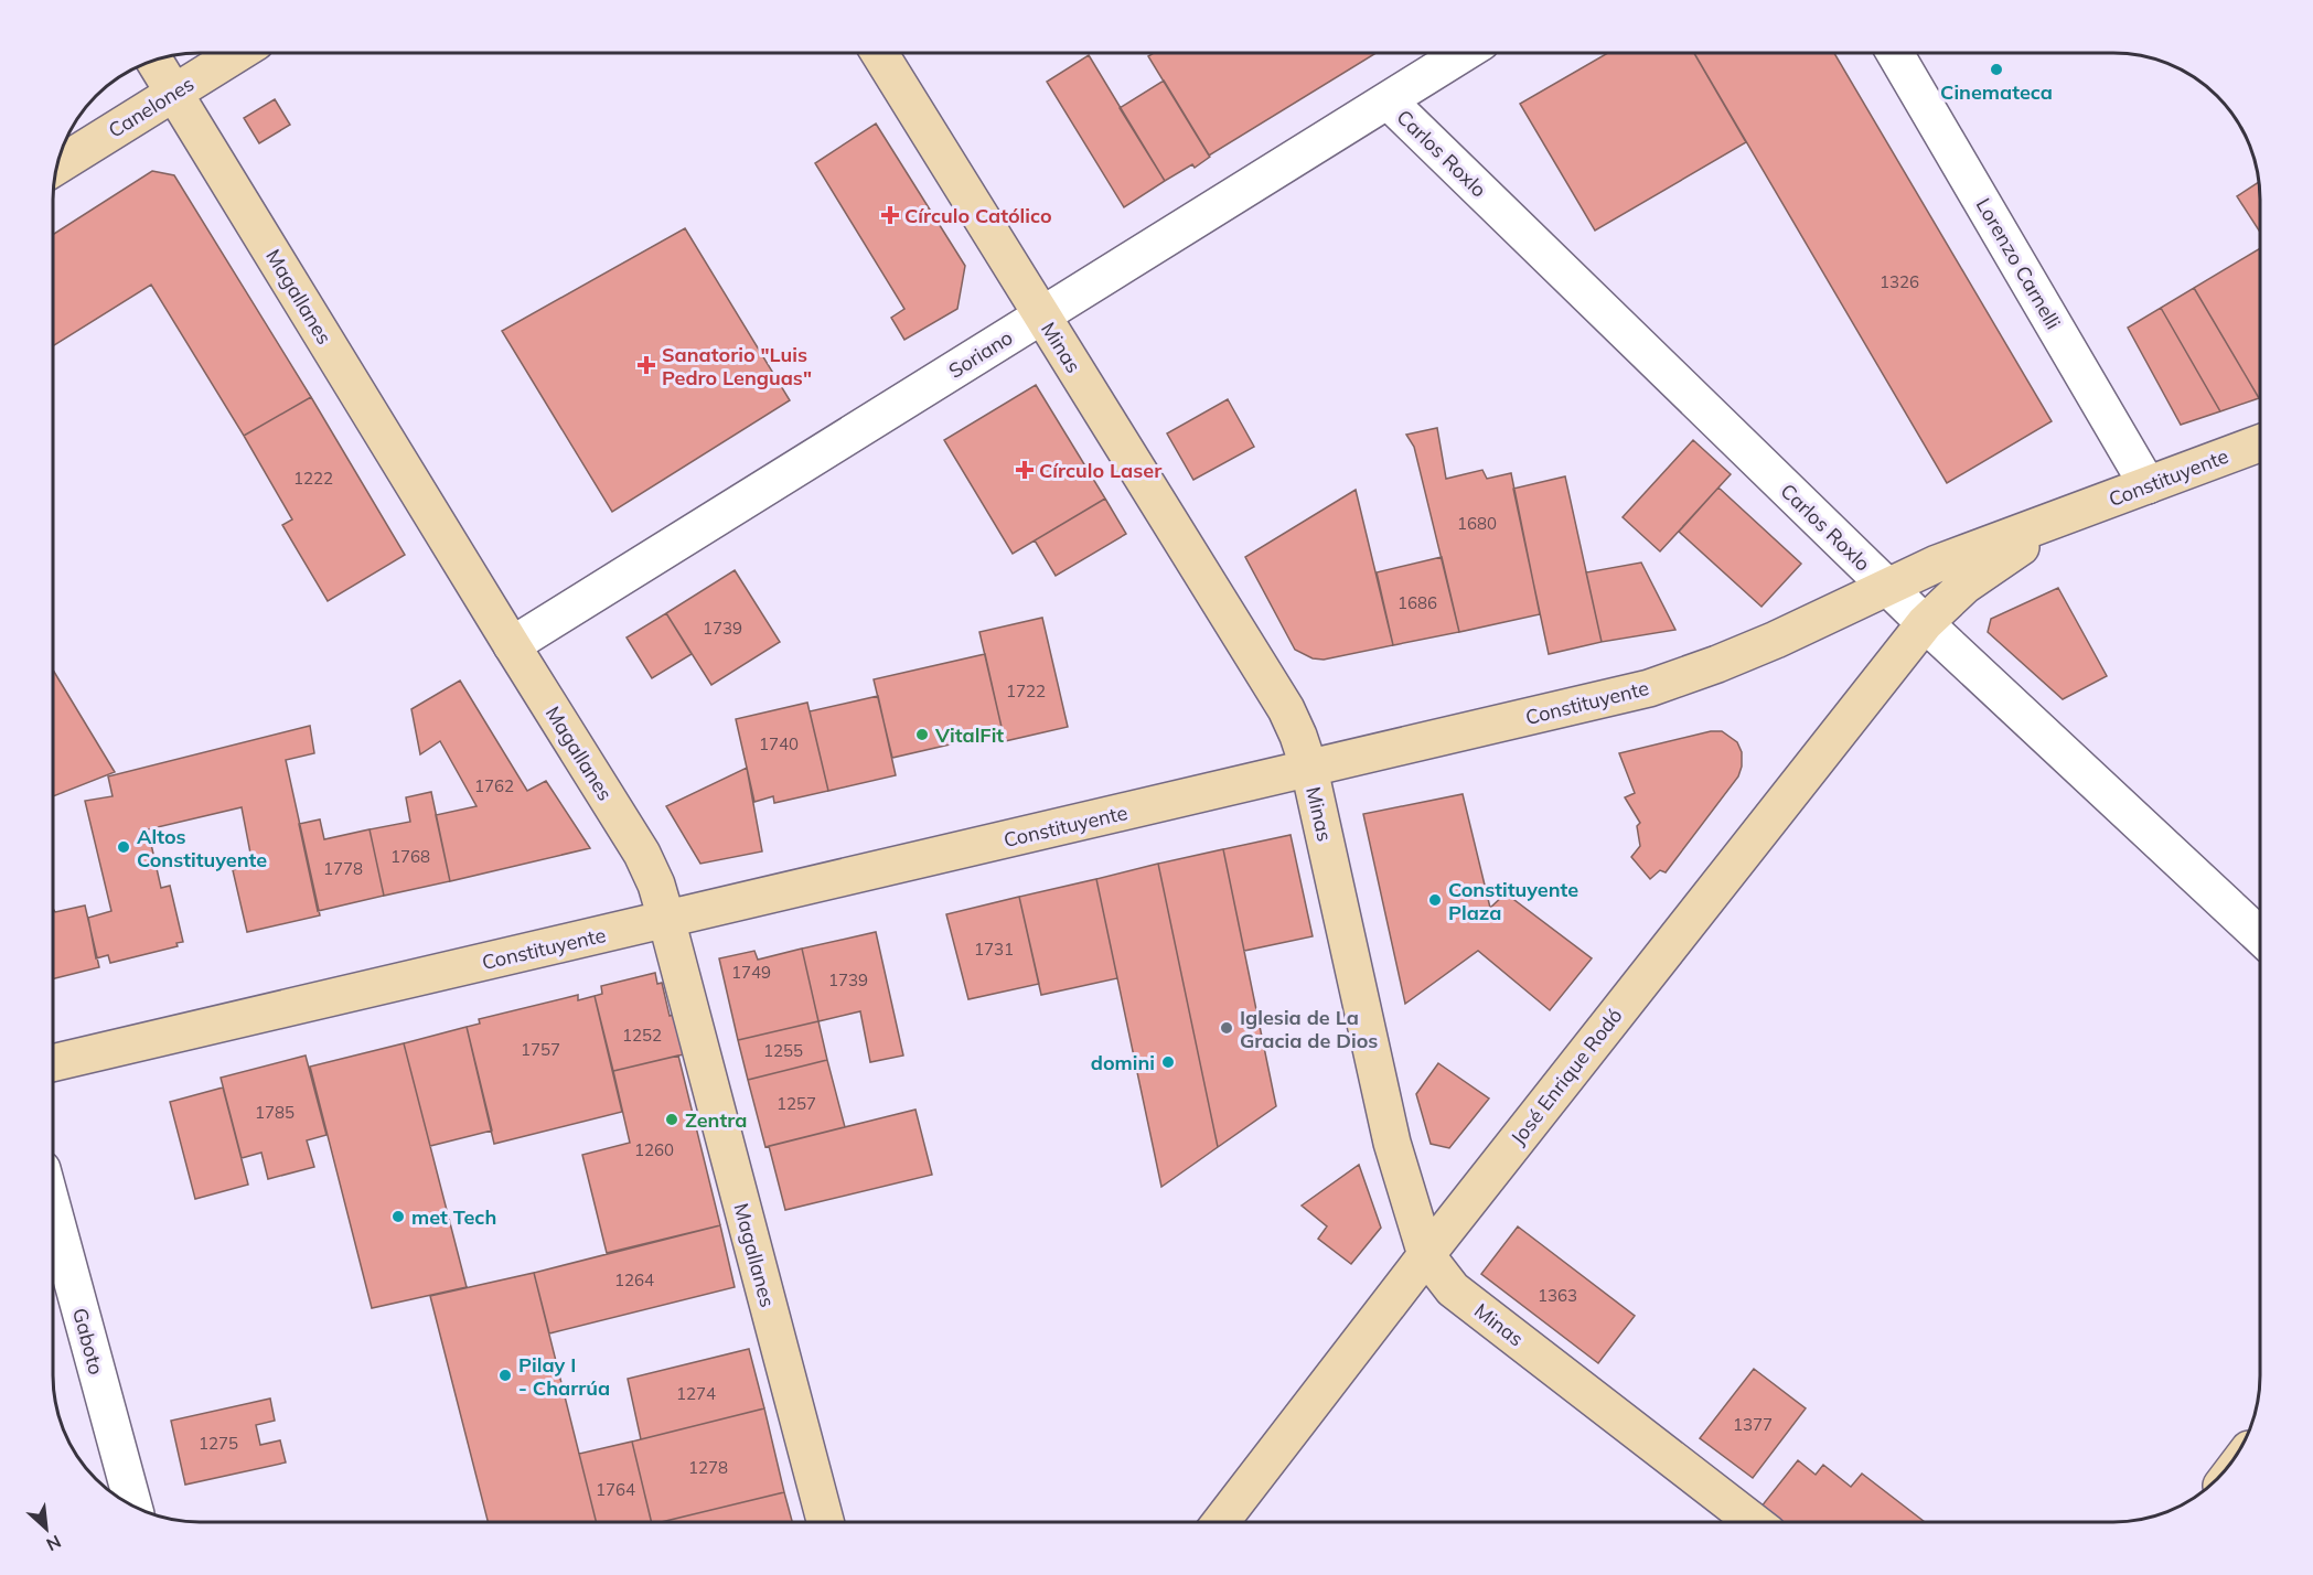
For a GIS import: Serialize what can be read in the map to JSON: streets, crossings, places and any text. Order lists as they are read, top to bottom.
{
  "streets": {
    "street": [
      "Canelones",
      "Carlos Roxlo",
      "Lorenzo Carnelli",
      "Magallanes",
      "Minas",
      "Soriano",
      "Constituyente",
      "José Enrique Rodó",
      "Gaboto"
    ]
  },
  "crossings": [
    ["Canelones", "Magallanes"],
    ["Carlos Roxlo", "Soriano"],
    ["Carlos Roxlo", "Constituyente"],
    ["Carlos Roxlo", "José Enrique Rodó"],
    ["Lorenzo Carnelli", "Constituyente"],
    ["Magallanes", "Soriano"],
    ["Magallanes", "Constituyente"],
    ["Minas", "Soriano"],
    ["Minas", "Constituyente"],
    ["Minas", "José Enrique Rodó"],
    ["Constituyente", "José Enrique Rodó"]
  ],
  "places": {
    "other": [
      "Cinemateca",
      "VitalFit",
      "Altos Constituyente",
      "Constituyente Plaza",
      "Iglesia de La Gracia de Dios",
      "domini",
      "Zentra",
      "met Tech",
      "Pilay I - Charrúa"
    ],
    "health": ["Círculo Católico", "Sanatorio \"Luis Pedro Lenguas\"", "Círculo Laser"]
  },
  "house_numbers": [
    "1326",
    "1222",
    "1680",
    "1686",
    "1739",
    "1722",
    "1740",
    "1762",
    "1768",
    "1778",
    "1731",
    "1749",
    "1739",
    "1252",
    "1757",
    "1255",
    "1257",
    "1785",
    "1260",
    "1264",
    "1363",
    "1274",
    "1377",
    "1275",
    "1278",
    "1764"
  ],
  "north": "bottom right"
}
